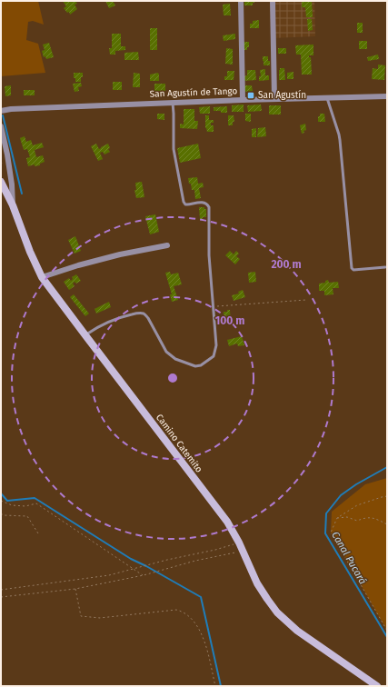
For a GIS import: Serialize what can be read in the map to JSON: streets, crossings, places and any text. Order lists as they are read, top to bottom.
{
  "streets": {
    "main road": ["Camino Catemito"],
    "street": ["San Agustín de Tango"]
  },
  "water": ["Canal Pucará"],
  "places": {
    "transit": ["San Agustín"]
  },
  "rings": ["200 m", "100 m"]
}
